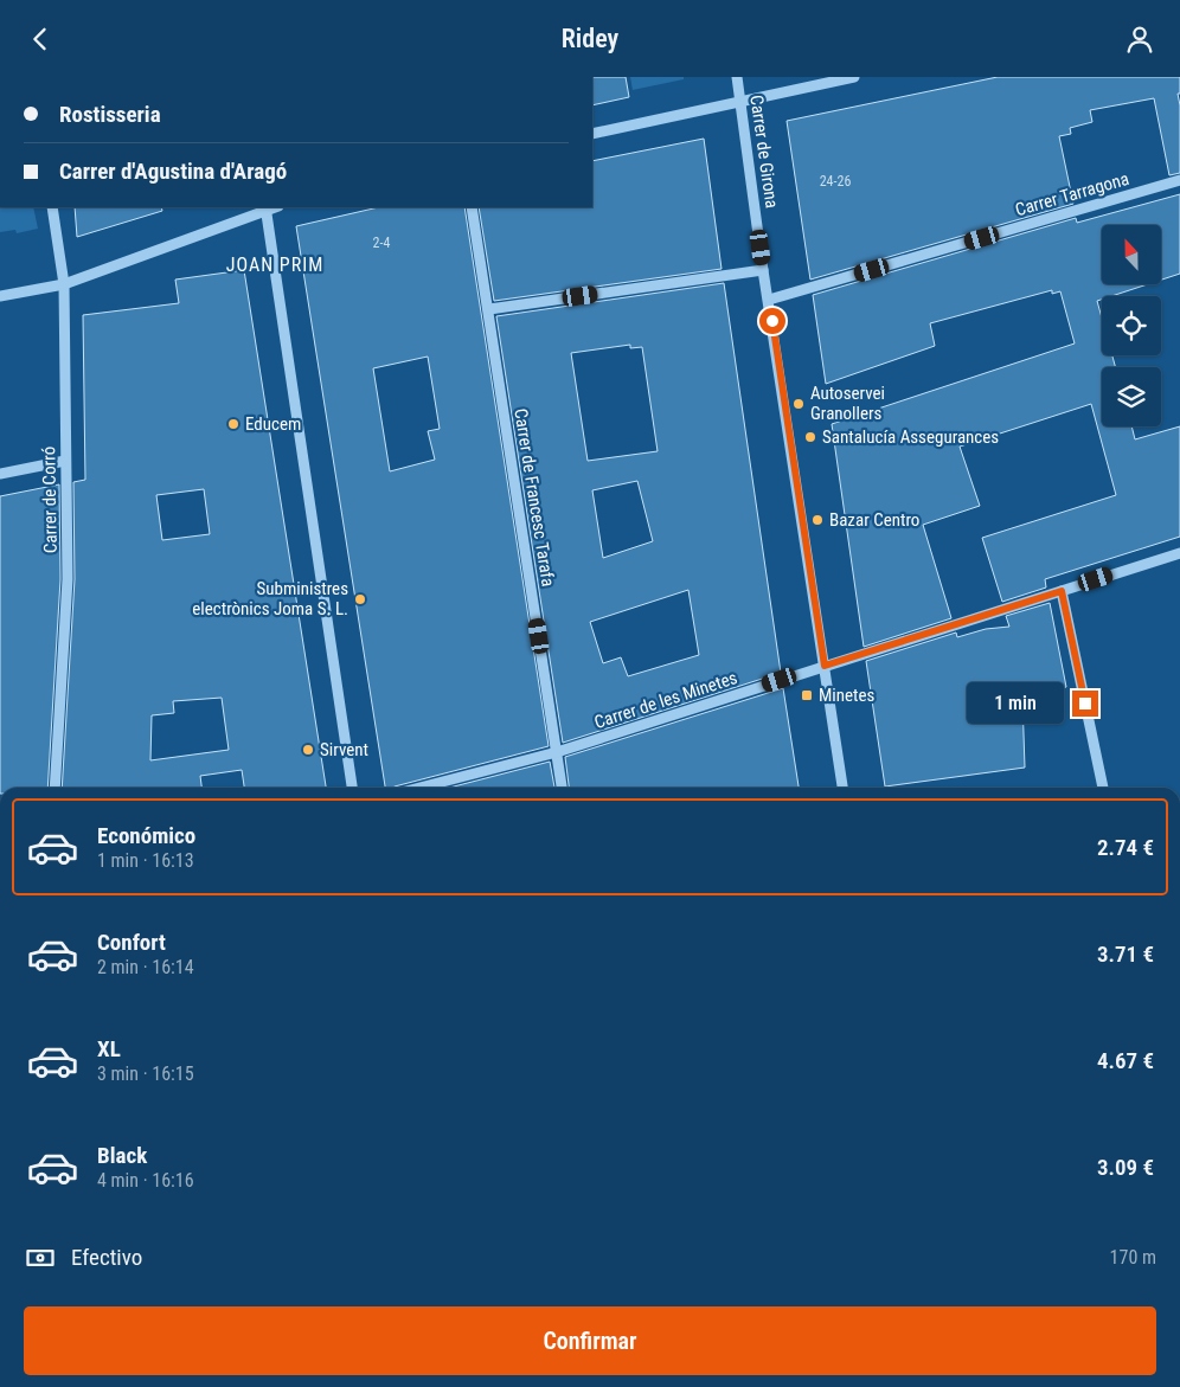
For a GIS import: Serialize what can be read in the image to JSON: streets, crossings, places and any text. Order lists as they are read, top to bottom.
{
  "streets": {
    "street": [
      "Carrer de Girona",
      "Carrer Tarragona",
      "Carrer de Francesc Tarafa",
      "Carrer de Corró",
      "Carrer de les Minetes"
    ]
  },
  "crossings": [
    ["Carrer de Girona", "Carrer Tarragona"],
    ["Carrer de Girona", "Carrer de les Minetes"],
    ["Carrer de Francesc Tarafa", "Carrer de les Minetes"]
  ],
  "districts": ["JOAN PRIM"],
  "places": {
    "other": [
      "Autoservei Granollers",
      "Educem",
      "Santalucía Assegurances",
      "Bazar Centro",
      "Subministres electrònics Joma S. L.",
      "Sirvent"
    ],
    "transit": ["Minetes"]
  },
  "house_numbers": ["24-26", "2-4"],
  "north": "top",
  "page": {
    "header": "Ridey",
    "banner": ["Rostisseria", "Carrer d'Agustina d'Aragó"],
    "bubble": "1 min",
    "list": [
      {
        "name": "Económico",
        "note": "1 min · 16:13",
        "value": "2.74 €"
      },
      {
        "name": "Confort",
        "note": "2 min · 16:14",
        "value": "3.71 €"
      },
      {
        "name": "XL",
        "note": "3 min · 16:15",
        "value": "4.67 €"
      },
      {
        "name": "Black",
        "note": "4 min · 16:16",
        "value": "3.09 €"
      }
    ],
    "pay": ["Efectivo", "170 m"],
    "buttons": "Confirmar"
  }
}
